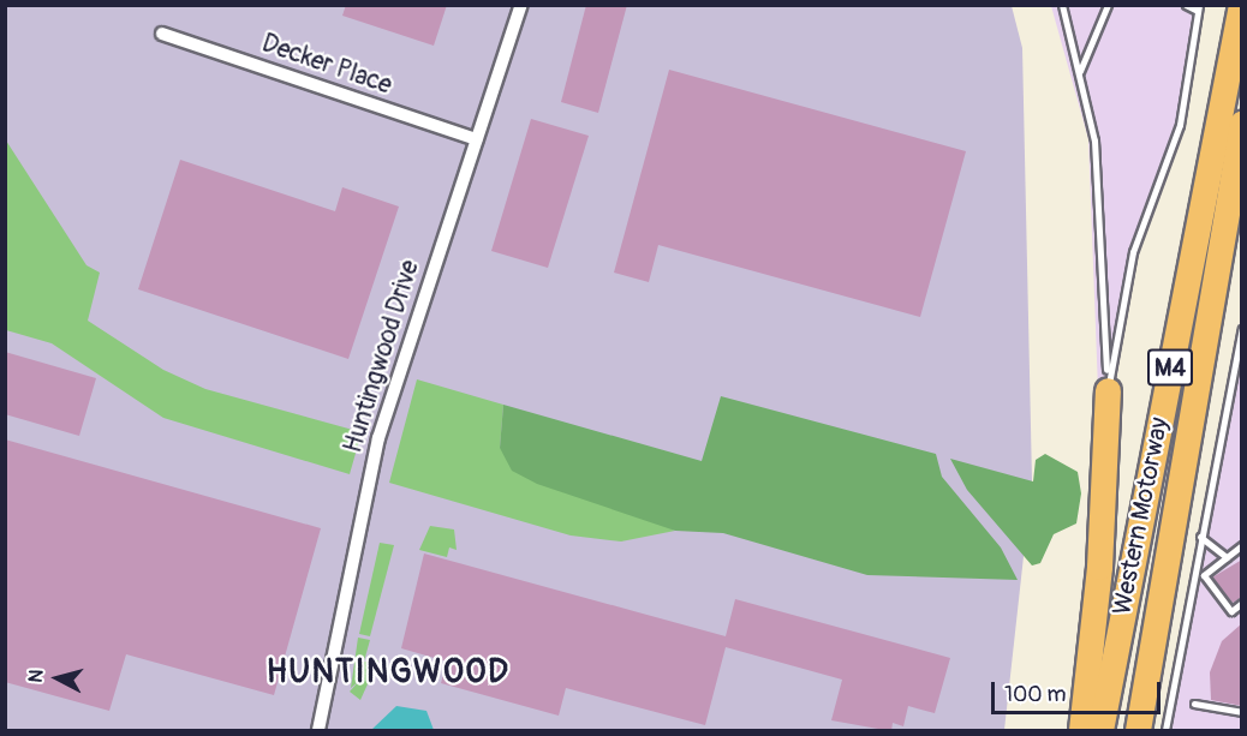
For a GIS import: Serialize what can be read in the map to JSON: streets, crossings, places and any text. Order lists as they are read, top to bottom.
{
  "streets": {
    "highway": ["M4", "Western Motorway"],
    "street": ["Decker Place", "Huntingwood Drive"]
  },
  "crossings": [
    ["Decker Place", "Huntingwood Drive"]
  ],
  "districts": ["HUNTINGWOOD"],
  "scale_bar": "100 m",
  "north": "left"
}
